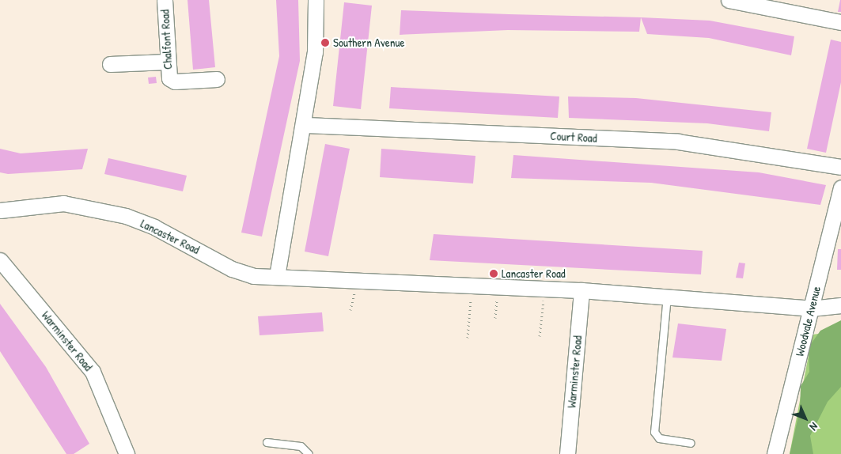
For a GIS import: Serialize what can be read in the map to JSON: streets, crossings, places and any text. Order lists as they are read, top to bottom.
{
  "streets": {
    "street": [
      "Chalfont Road",
      "Court Road",
      "Lancaster Road",
      "Woodvale Avenue",
      "Warminster Road"
    ]
  },
  "crossings": [
    ["Lancaster Road", "Woodvale Avenue"],
    ["Lancaster Road", "Warminster Road"]
  ],
  "places": ["Southern Avenue", "Lancaster Road"],
  "north": "bottom right"
}
